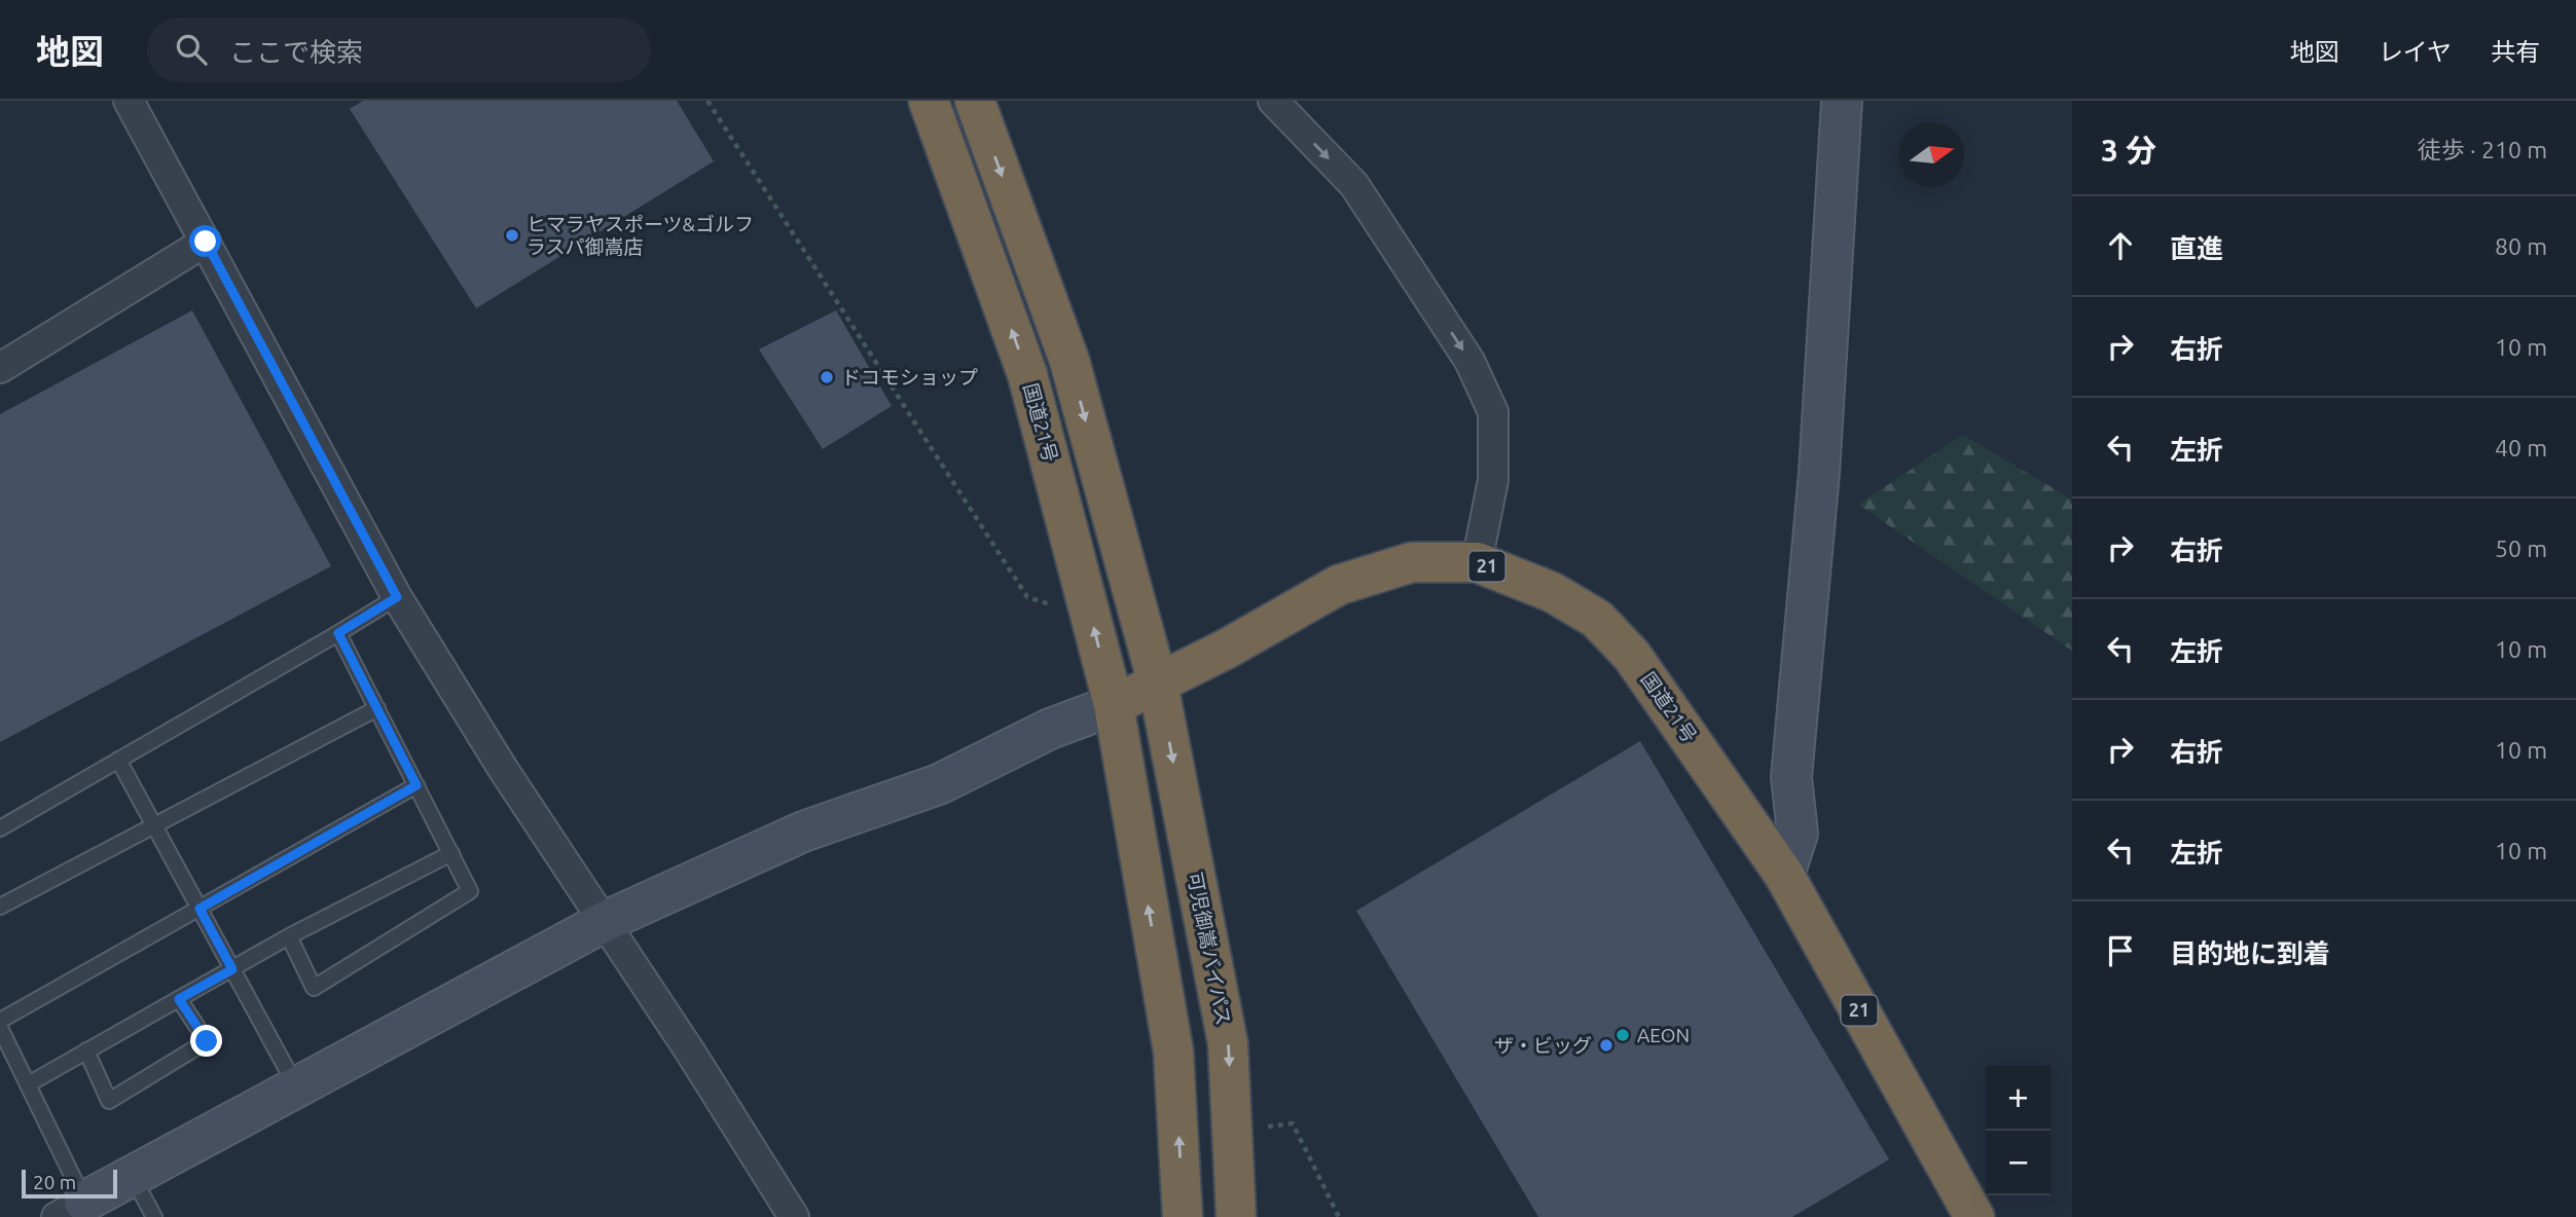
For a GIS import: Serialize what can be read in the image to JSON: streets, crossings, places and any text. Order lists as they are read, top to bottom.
{
  "streets": {
    "highway": ["国道21号", "21", "可児御嵩バイパス"]
  },
  "crossings": [
    ["国道21号", "可児御嵩バイパス"]
  ],
  "places": [
    "ヒマラヤスポーツ&ゴルフ ラスパ御嵩店",
    "ドコモショップ",
    "AEON",
    "ザ・ビッグ"
  ],
  "scale_bar": "20 m",
  "north": "right",
  "page": {
    "header": "地図",
    "search": "ここで検索",
    "nav": ["地図", "レイヤ", "共有"],
    "heading": ["3 分", "徒歩 · 210 m"],
    "list": [
      ["直進", "80 m"],
      ["右折", "10 m"],
      ["左折", "40 m"],
      ["右折", "50 m"],
      ["左折", "10 m"],
      ["右折", "10 m"],
      ["左折", "10 m"],
      "目的地に到着"
    ],
    "map_buttons": ["+", "−"],
    "scale": "20 m"
  }
}
